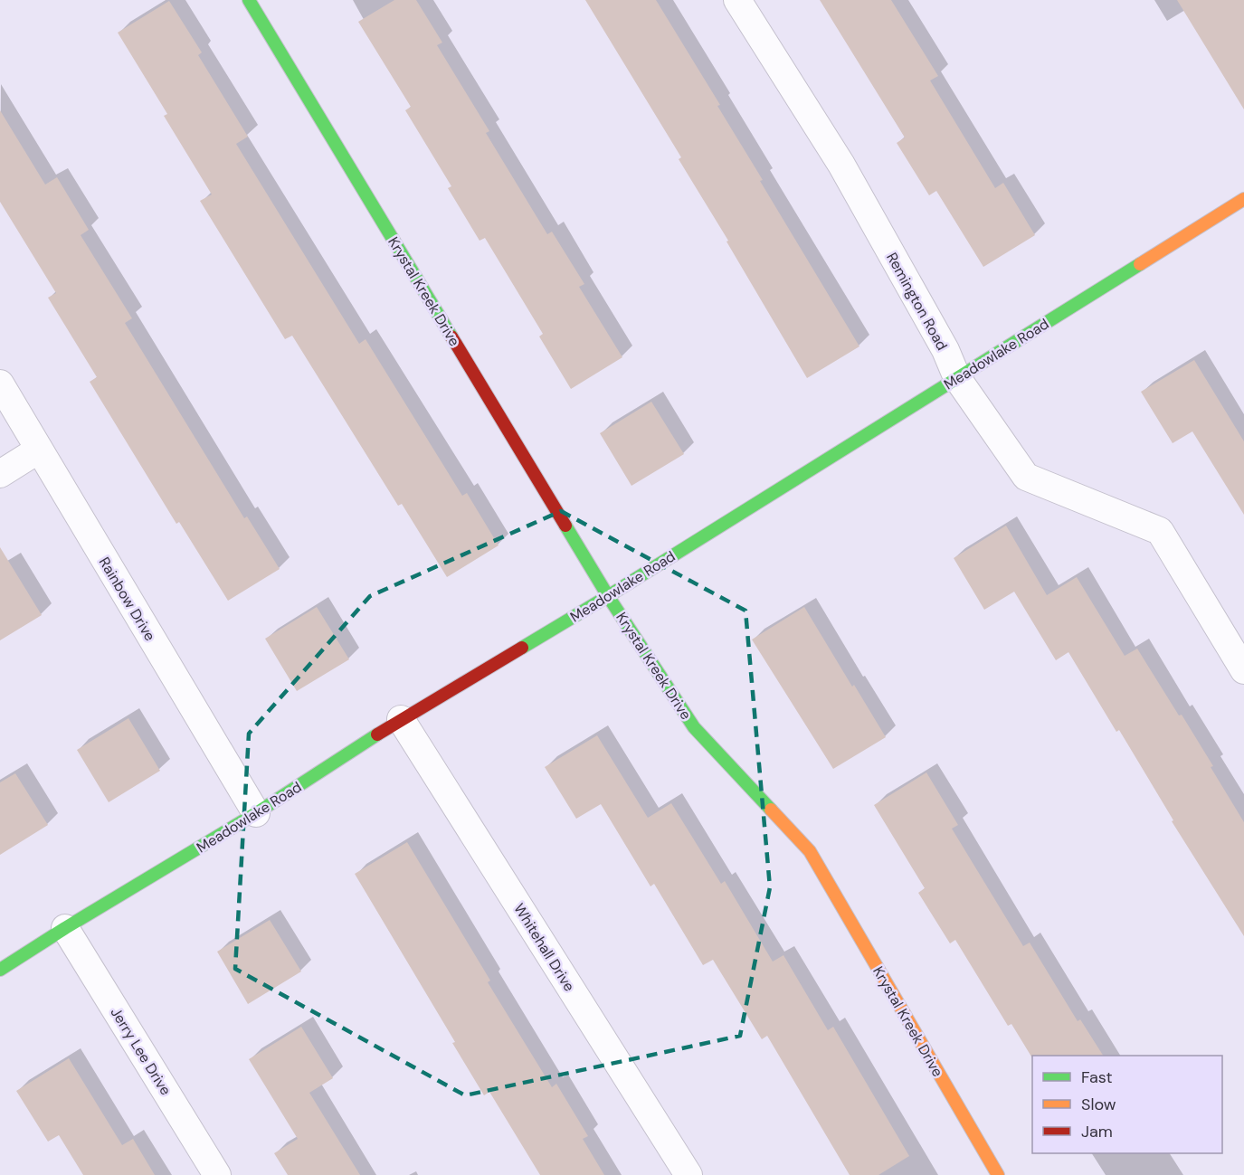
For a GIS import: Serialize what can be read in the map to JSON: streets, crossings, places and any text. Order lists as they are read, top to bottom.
{
  "streets": {
    "street": [
      "Krystal Kreek Drive",
      "Remington Road",
      "Meadowlake Road",
      "Rainbow Drive",
      "Whitehall Drive",
      "Jerry Lee Drive"
    ]
  },
  "crossings": [
    ["Krystal Kreek Drive", "Meadowlake Road"],
    ["Remington Road", "Meadowlake Road"],
    ["Meadowlake Road", "Rainbow Drive"],
    ["Meadowlake Road", "Whitehall Drive"],
    ["Meadowlake Road", "Jerry Lee Drive"]
  ],
  "legend": ["Fast", "Slow", "Jam"]
}
